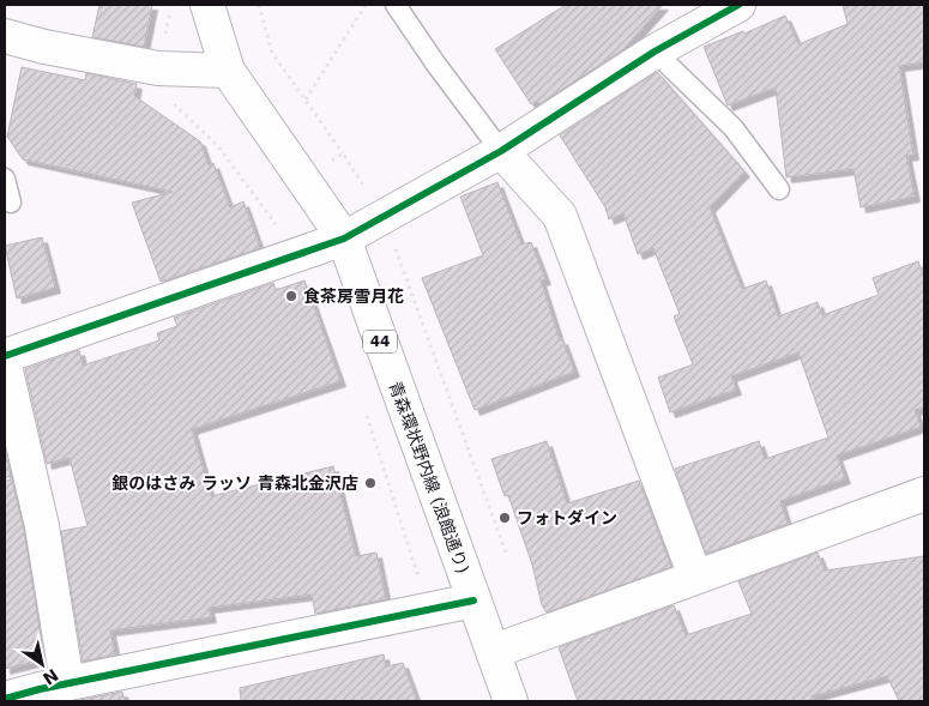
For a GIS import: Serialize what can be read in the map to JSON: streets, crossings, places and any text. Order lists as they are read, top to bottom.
{
  "streets": {
    "street": ["44", "青森環状野内線 (浪館通り)"]
  },
  "places": ["食茶房雪月花", "銀のはさみ ラッソ 青森北金沢店", "フォトダイン"],
  "north": "bottom right"
}
